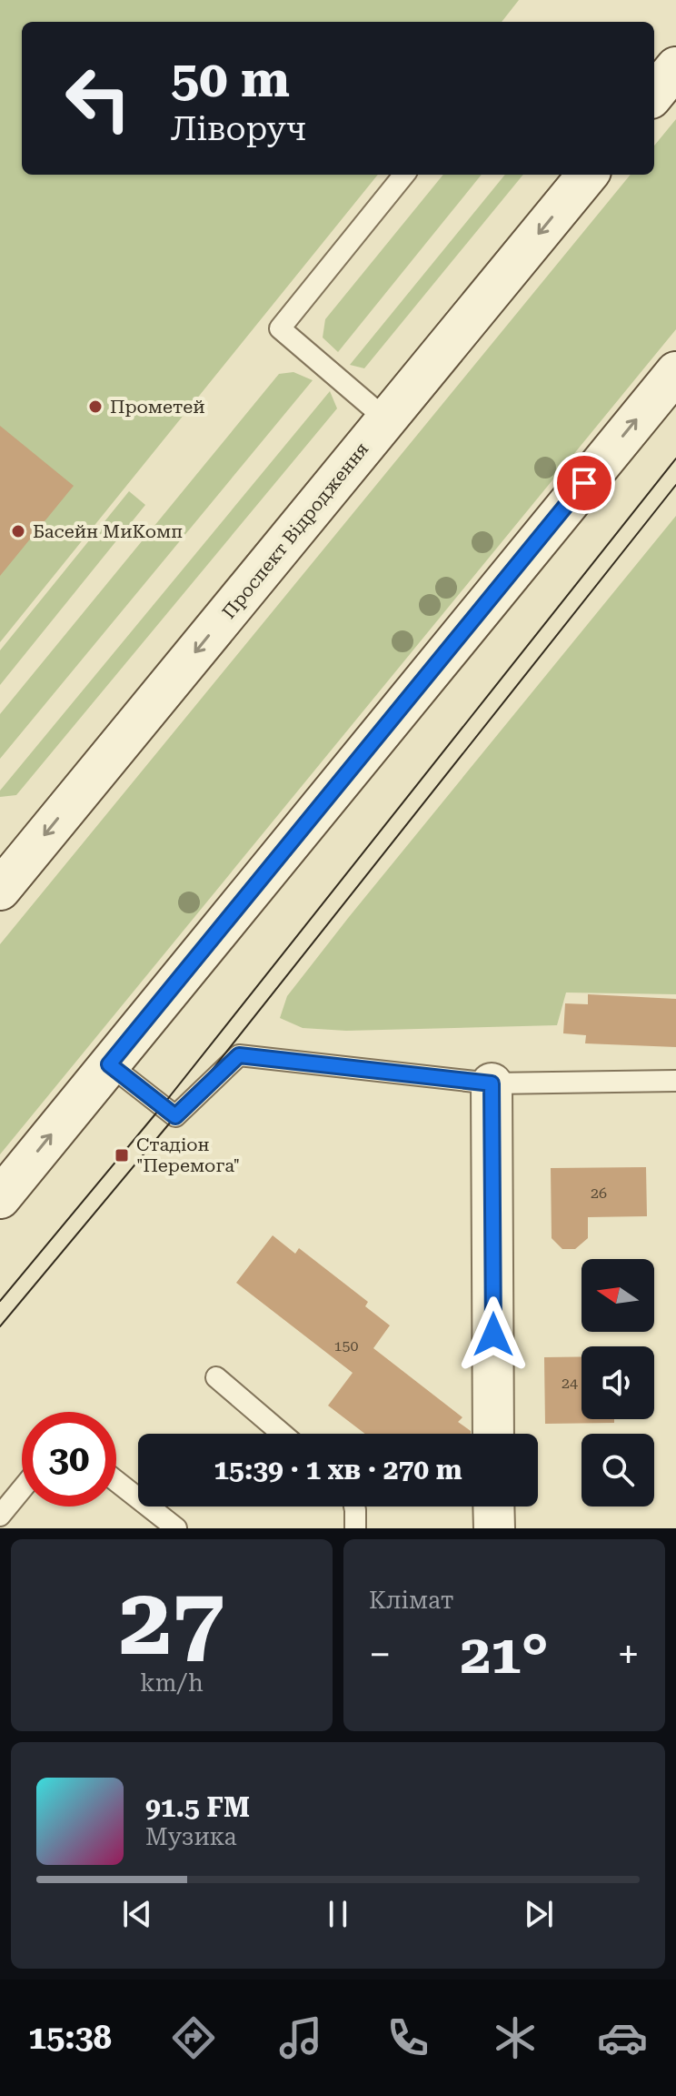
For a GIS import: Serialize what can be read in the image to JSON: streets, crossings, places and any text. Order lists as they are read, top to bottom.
{
  "streets": {
    "main road": ["Проспект Відродження"]
  },
  "places": {
    "other": ["Прометей", "Басейн МиКомп"],
    "transit": ["Стадіон \"Перемога\""]
  },
  "house_numbers": ["26", "150", "24"],
  "north": "left",
  "page": {
    "turn": ["50 m", "Ліворуч"],
    "limit": "30",
    "trip": "15:39 · 1 хв · 270 m",
    "tile": [
      ["27", "km/h"],
      "Клімат"
    ],
    "heat": ["−", "21°", "+"],
    "song": ["91.5 FM", "Музика"],
    "tabs": "15:38"
  }
}
